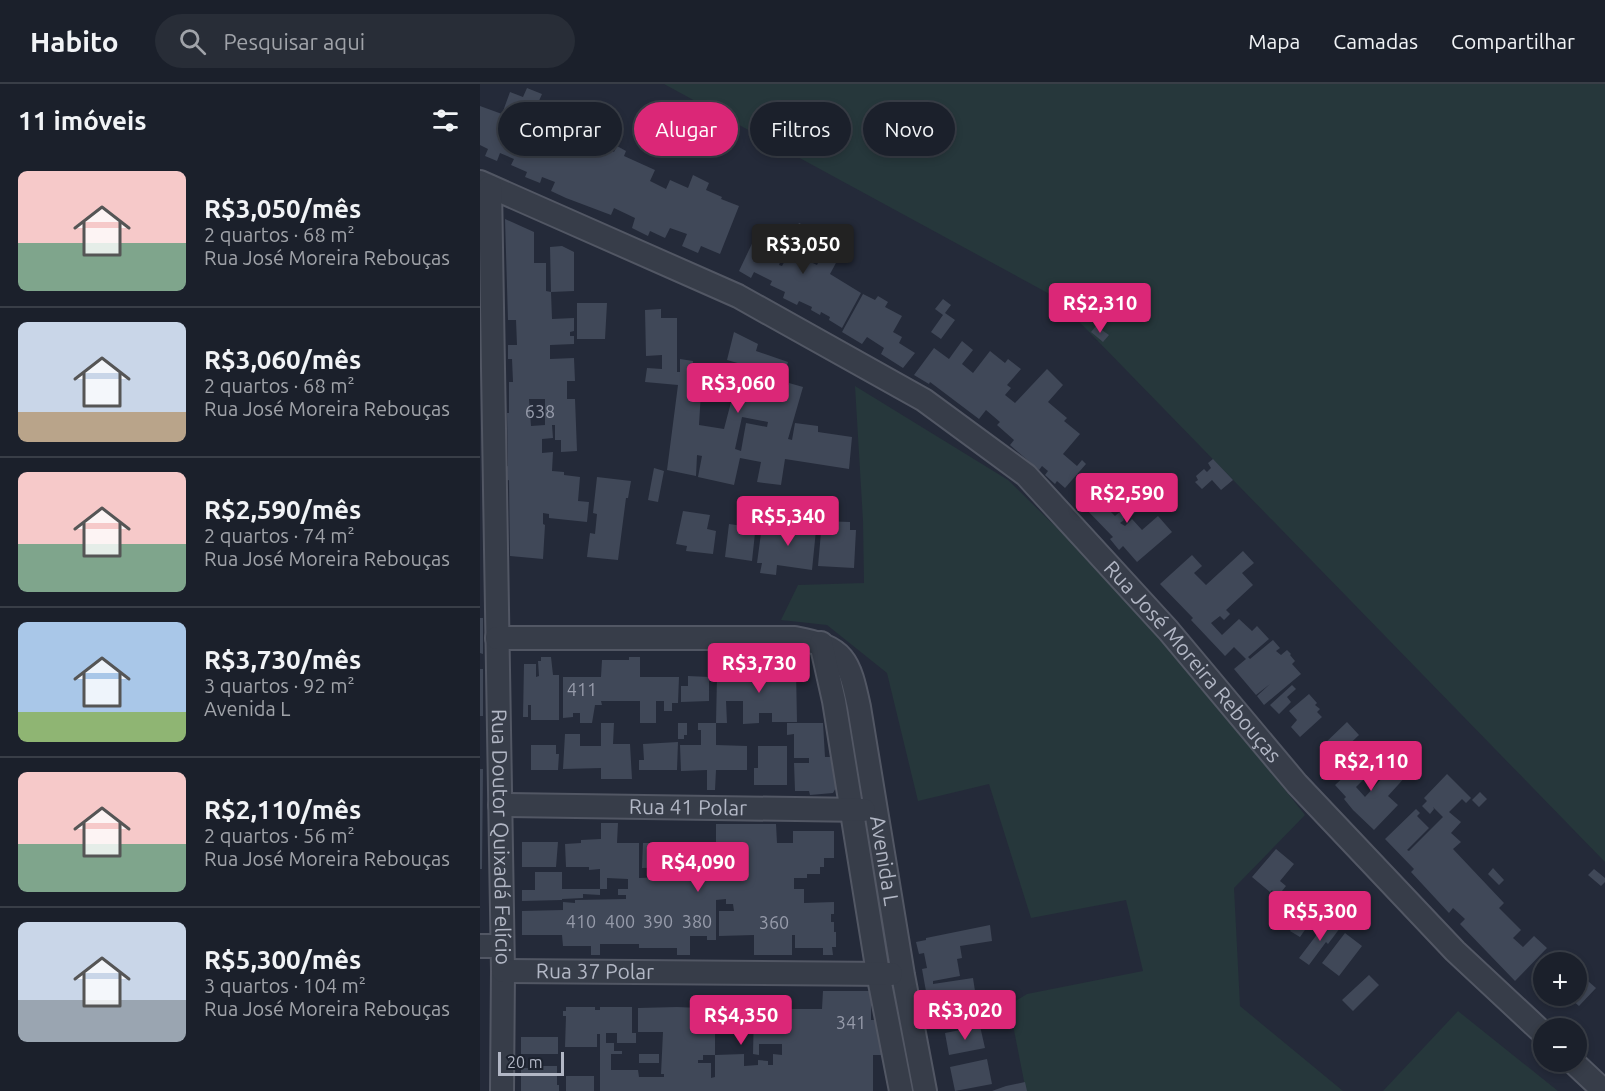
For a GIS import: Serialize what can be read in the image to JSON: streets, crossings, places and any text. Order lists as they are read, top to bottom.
{
  "streets": {
    "street": [
      "Rua José Moreira Rebouças",
      "Rua 41 Polar",
      "Rua Doutor Quixadá Felício",
      "Avenida L",
      "Rua 37 Polar"
    ]
  },
  "crossings": [
    ["Rua José Moreira Rebouças", "Rua Doutor Quixadá Felício"],
    ["Rua 41 Polar", "Rua Doutor Quixadá Felício"],
    ["Rua 41 Polar", "Avenida L"],
    ["Rua Doutor Quixadá Felício", "Avenida L"],
    ["Rua Doutor Quixadá Felício", "Rua 37 Polar"],
    ["Avenida L", "Rua 37 Polar"]
  ],
  "house_numbers": [
    "638",
    "411",
    "410",
    "400",
    "390",
    "380",
    "360",
    "341"
  ],
  "scale_bar": "20 m",
  "page": {
    "header": "Habito",
    "search": "Pesquisar aqui",
    "nav": ["Mapa", "Camadas", "Compartilhar"],
    "heading": "11 imóveis",
    "chip": [
      "Comprar",
      "Alugar",
      "Filtros",
      "Novo"
    ],
    "list": [
      {
        "name": "R$3,050/mês",
        "note": "2 quartos · 68 m² · Rua José Moreira Rebouças"
      },
      {
        "name": "R$3,060/mês",
        "note": "2 quartos · 68 m² · Rua José Moreira Rebouças"
      },
      {
        "name": "R$2,590/mês",
        "note": "2 quartos · 74 m² · Rua José Moreira Rebouças"
      },
      {
        "name": "R$3,730/mês",
        "note": "3 quartos · 92 m² · Avenida L"
      },
      {
        "name": "R$2,110/mês",
        "note": "2 quartos · 56 m² · Rua José Moreira Rebouças"
      },
      {
        "name": "R$5,300/mês",
        "note": "3 quartos · 104 m² · Rua José Moreira Rebouças"
      }
    ],
    "price": [
      "R$3,050",
      "R$2,310",
      "R$3,060",
      "R$2,590",
      "R$5,340",
      "R$3,730",
      "R$2,110",
      "R$4,090",
      "R$5,300",
      "R$3,020",
      "R$4,350"
    ],
    "map_buttons": ["+", "−"],
    "scale": "20 m"
  }
}
